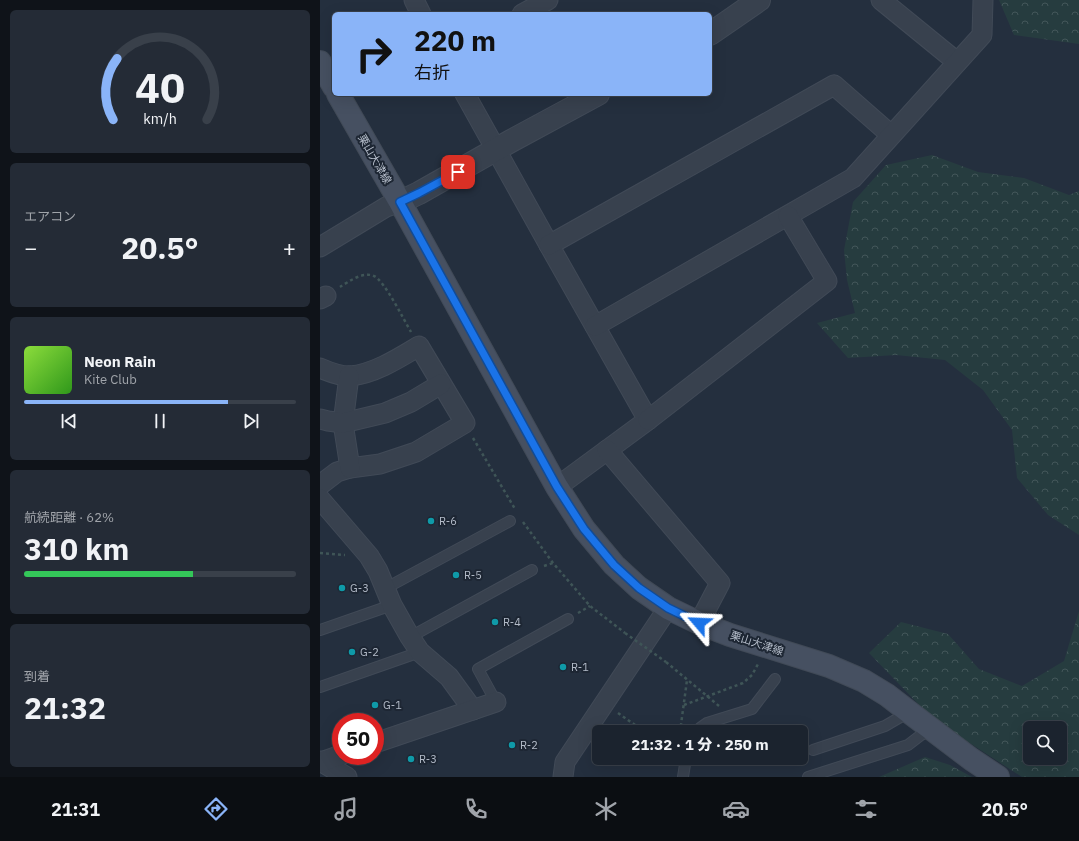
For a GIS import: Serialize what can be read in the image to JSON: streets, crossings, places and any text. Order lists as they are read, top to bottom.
{
  "streets": {
    "main road": ["栗山大津線"]
  },
  "places": [
    "R-6",
    "R-5",
    "G-3",
    "R-4",
    "G-2",
    "R-1",
    "G-1",
    "R-2",
    "R-3"
  ],
  "page": {
    "turn": ["220 m", "右折"],
    "tile": [
      "エアコン",
      ["航続距離 · 62%", "310 km"],
      ["到着", "21:32"]
    ],
    "heat": ["−", "20.5°", "+"],
    "song": ["Neon Rain", "Kite Club"],
    "limit": "50",
    "trip": "21:32 · 1 分 · 250 m",
    "tabs": ["21:31", "20.5°"],
    "gauge": ["40", "km/h"]
  }
}
